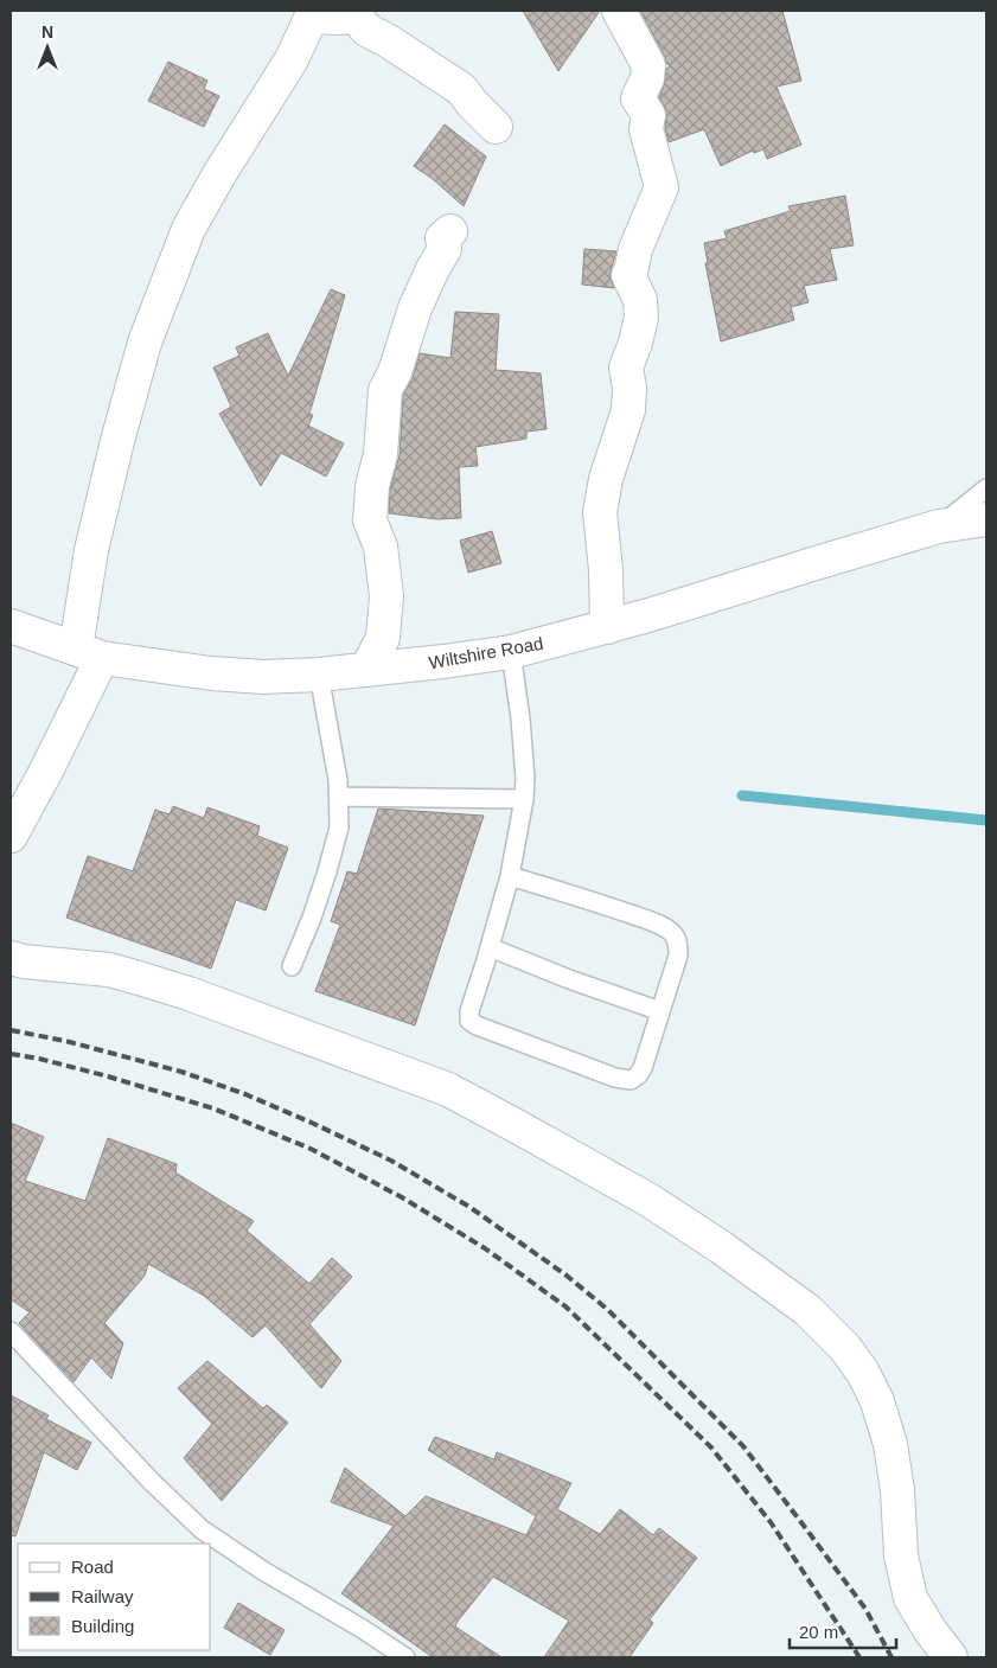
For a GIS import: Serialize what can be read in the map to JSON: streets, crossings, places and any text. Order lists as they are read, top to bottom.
{
  "streets": {
    "street": ["Wiltshire Road"]
  },
  "legend": ["Road", "Railway", "Building"],
  "scale_bar": "20 m",
  "north": "top"
}
